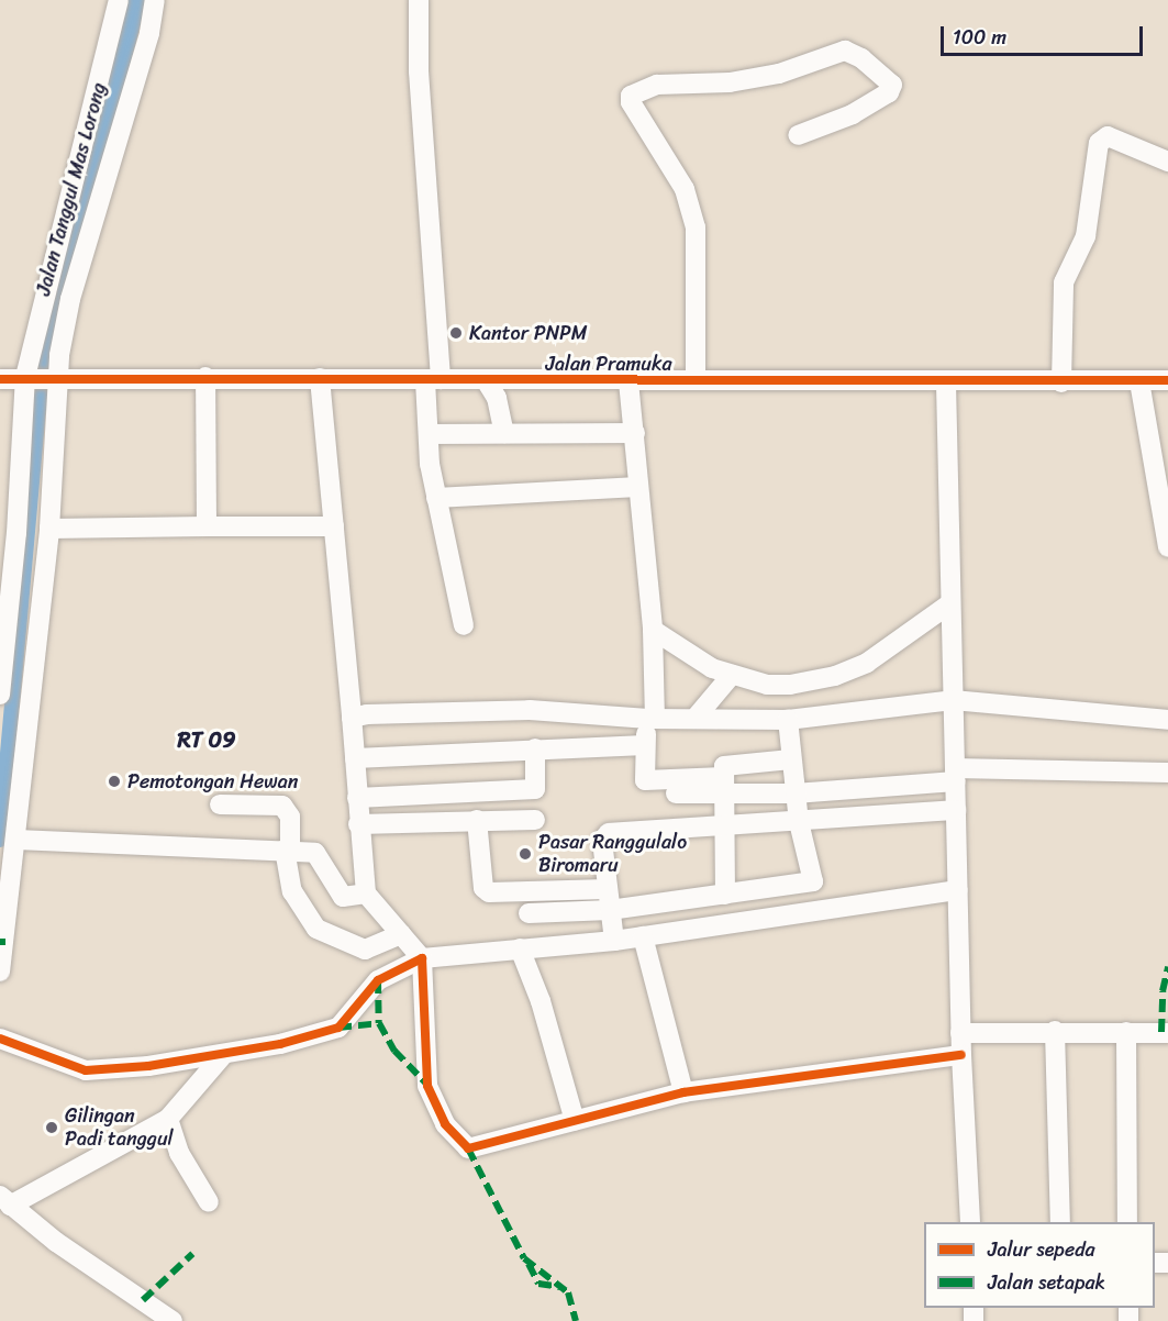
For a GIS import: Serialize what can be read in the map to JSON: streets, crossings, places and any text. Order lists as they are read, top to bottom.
{
  "streets": {
    "street": ["Jalan Tanggul Mas Lorong", "Jalan Pramuka"]
  },
  "crossings": [
    ["Jalan Tanggul Mas Lorong", "Jalan Pramuka"]
  ],
  "districts": ["RT 09"],
  "places": [
    "Kantor PNPM",
    "Pemotongan Hewan",
    "Pasar Ranggulalo Biromaru",
    "Gilingan Padi tanggul"
  ],
  "legend": ["Jalur sepeda", "Jalan setapak"],
  "scale_bar": "100 m"
}
